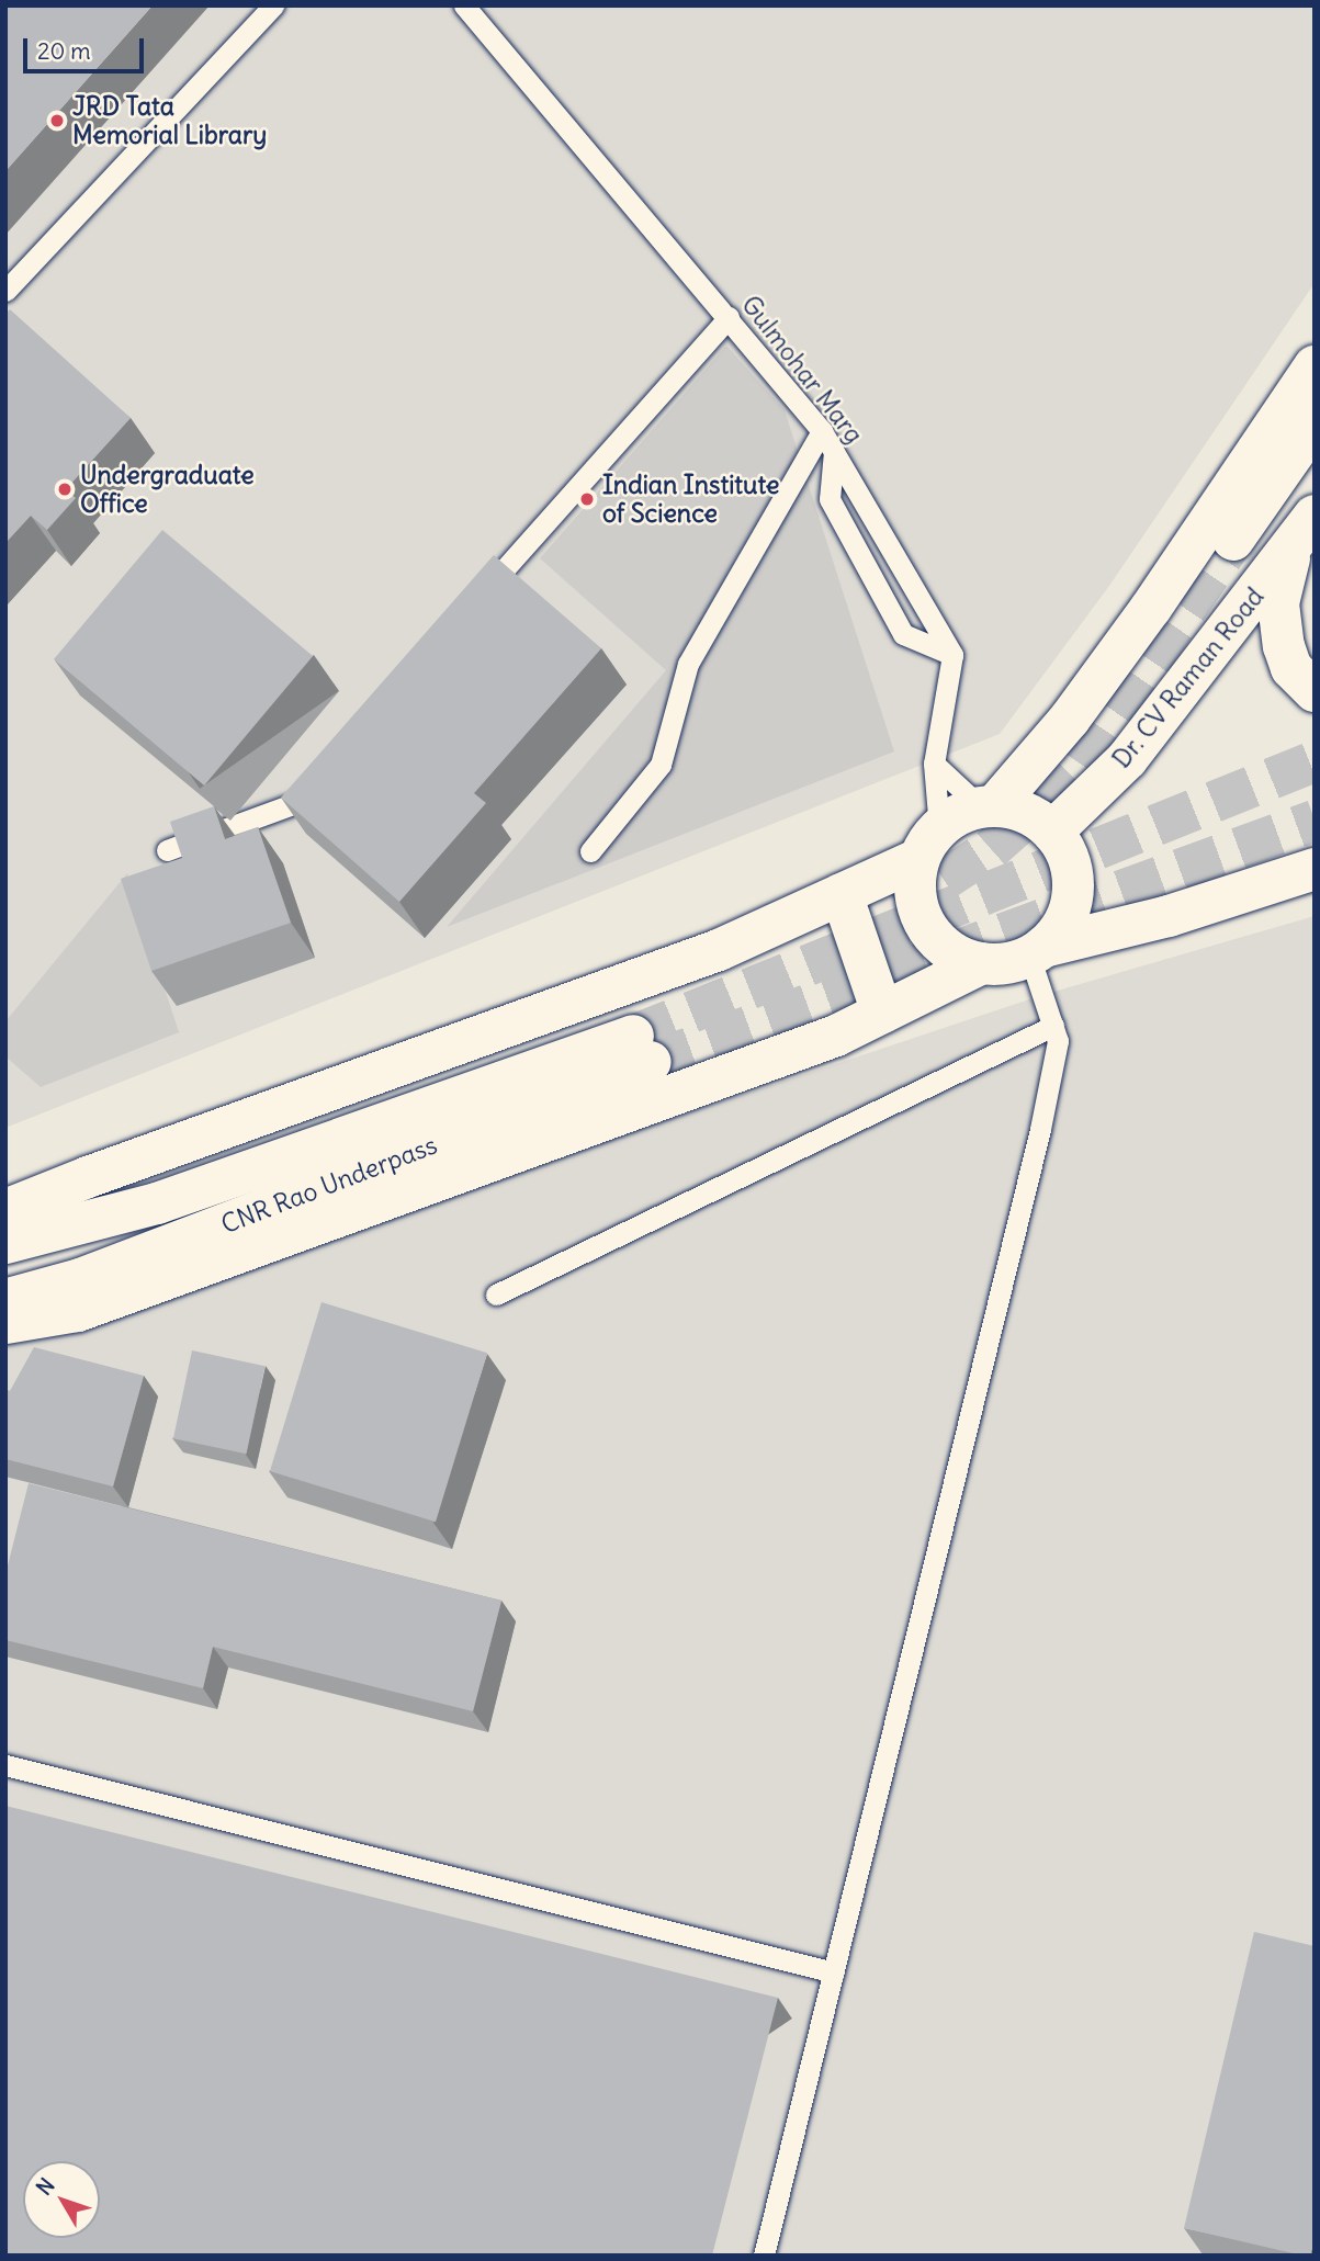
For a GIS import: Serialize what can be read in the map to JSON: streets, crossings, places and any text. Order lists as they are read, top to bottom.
{
  "streets": {
    "highway": ["Dr. CV Raman Road", "CNR Rao Underpass"],
    "lane": ["Gulmohar Marg"]
  },
  "places": ["JRD Tata Memorial Library", "Undergraduate Office", "Indian Institute of Science"],
  "scale_bar": "20 m",
  "north": "top left"
}
